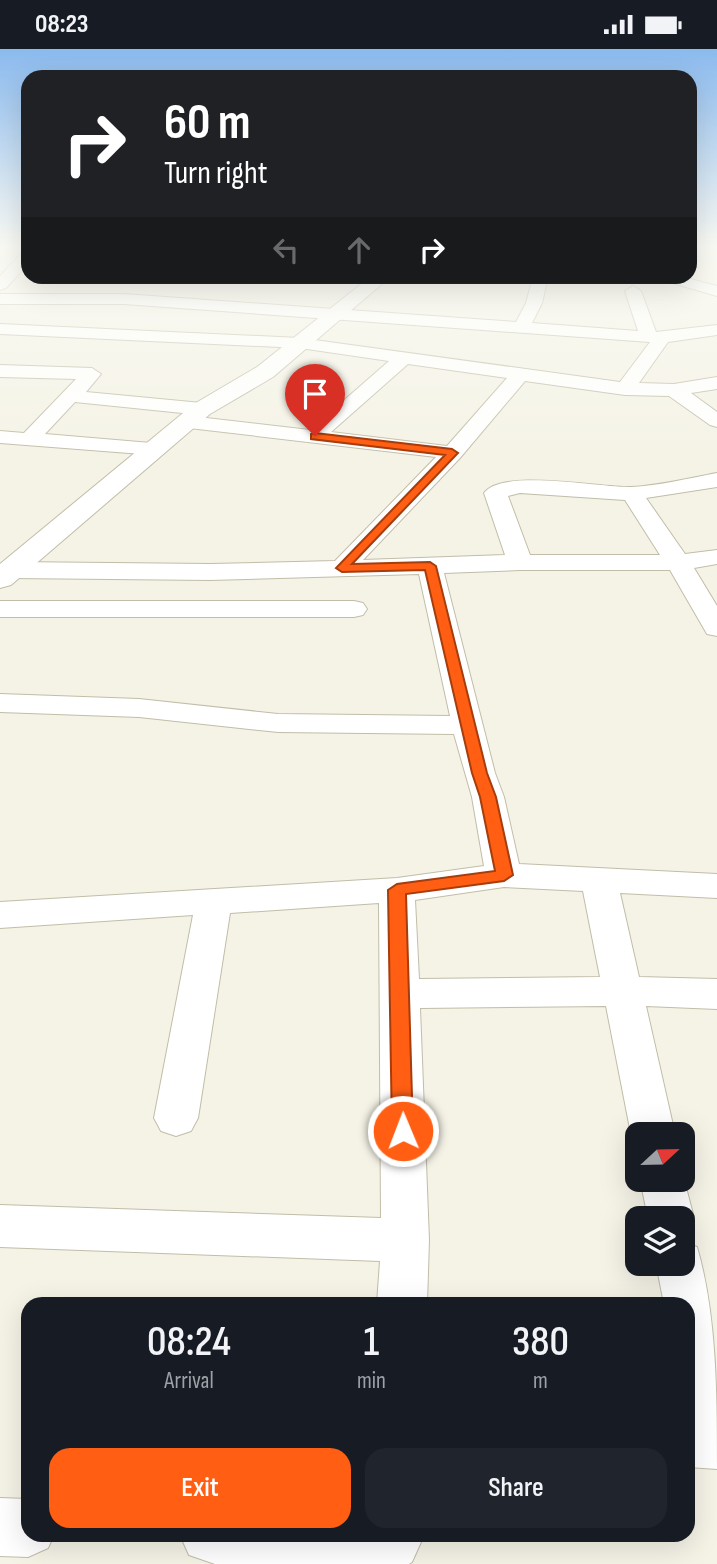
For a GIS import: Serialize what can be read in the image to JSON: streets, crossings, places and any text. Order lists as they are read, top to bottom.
{
  "north": "right",
  "page": {
    "status": "08:23",
    "turn": ["60 m", "Turn right"],
    "eta": [
      "08:24",
      "Arrival",
      "1",
      "min",
      "380",
      "m"
    ],
    "buttons": ["Exit", "Share"]
  }
}
